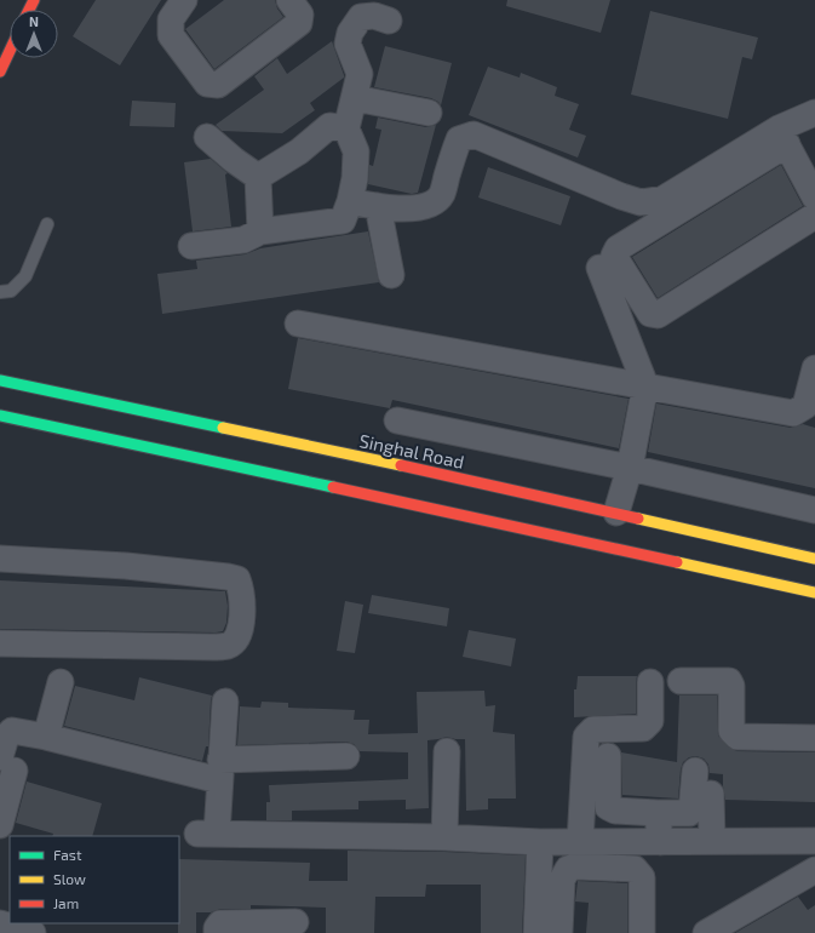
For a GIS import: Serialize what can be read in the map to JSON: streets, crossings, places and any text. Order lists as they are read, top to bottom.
{
  "streets": {
    "street": ["Singhal Road"]
  },
  "legend": ["Fast", "Slow", "Jam"],
  "north": "top"
}
